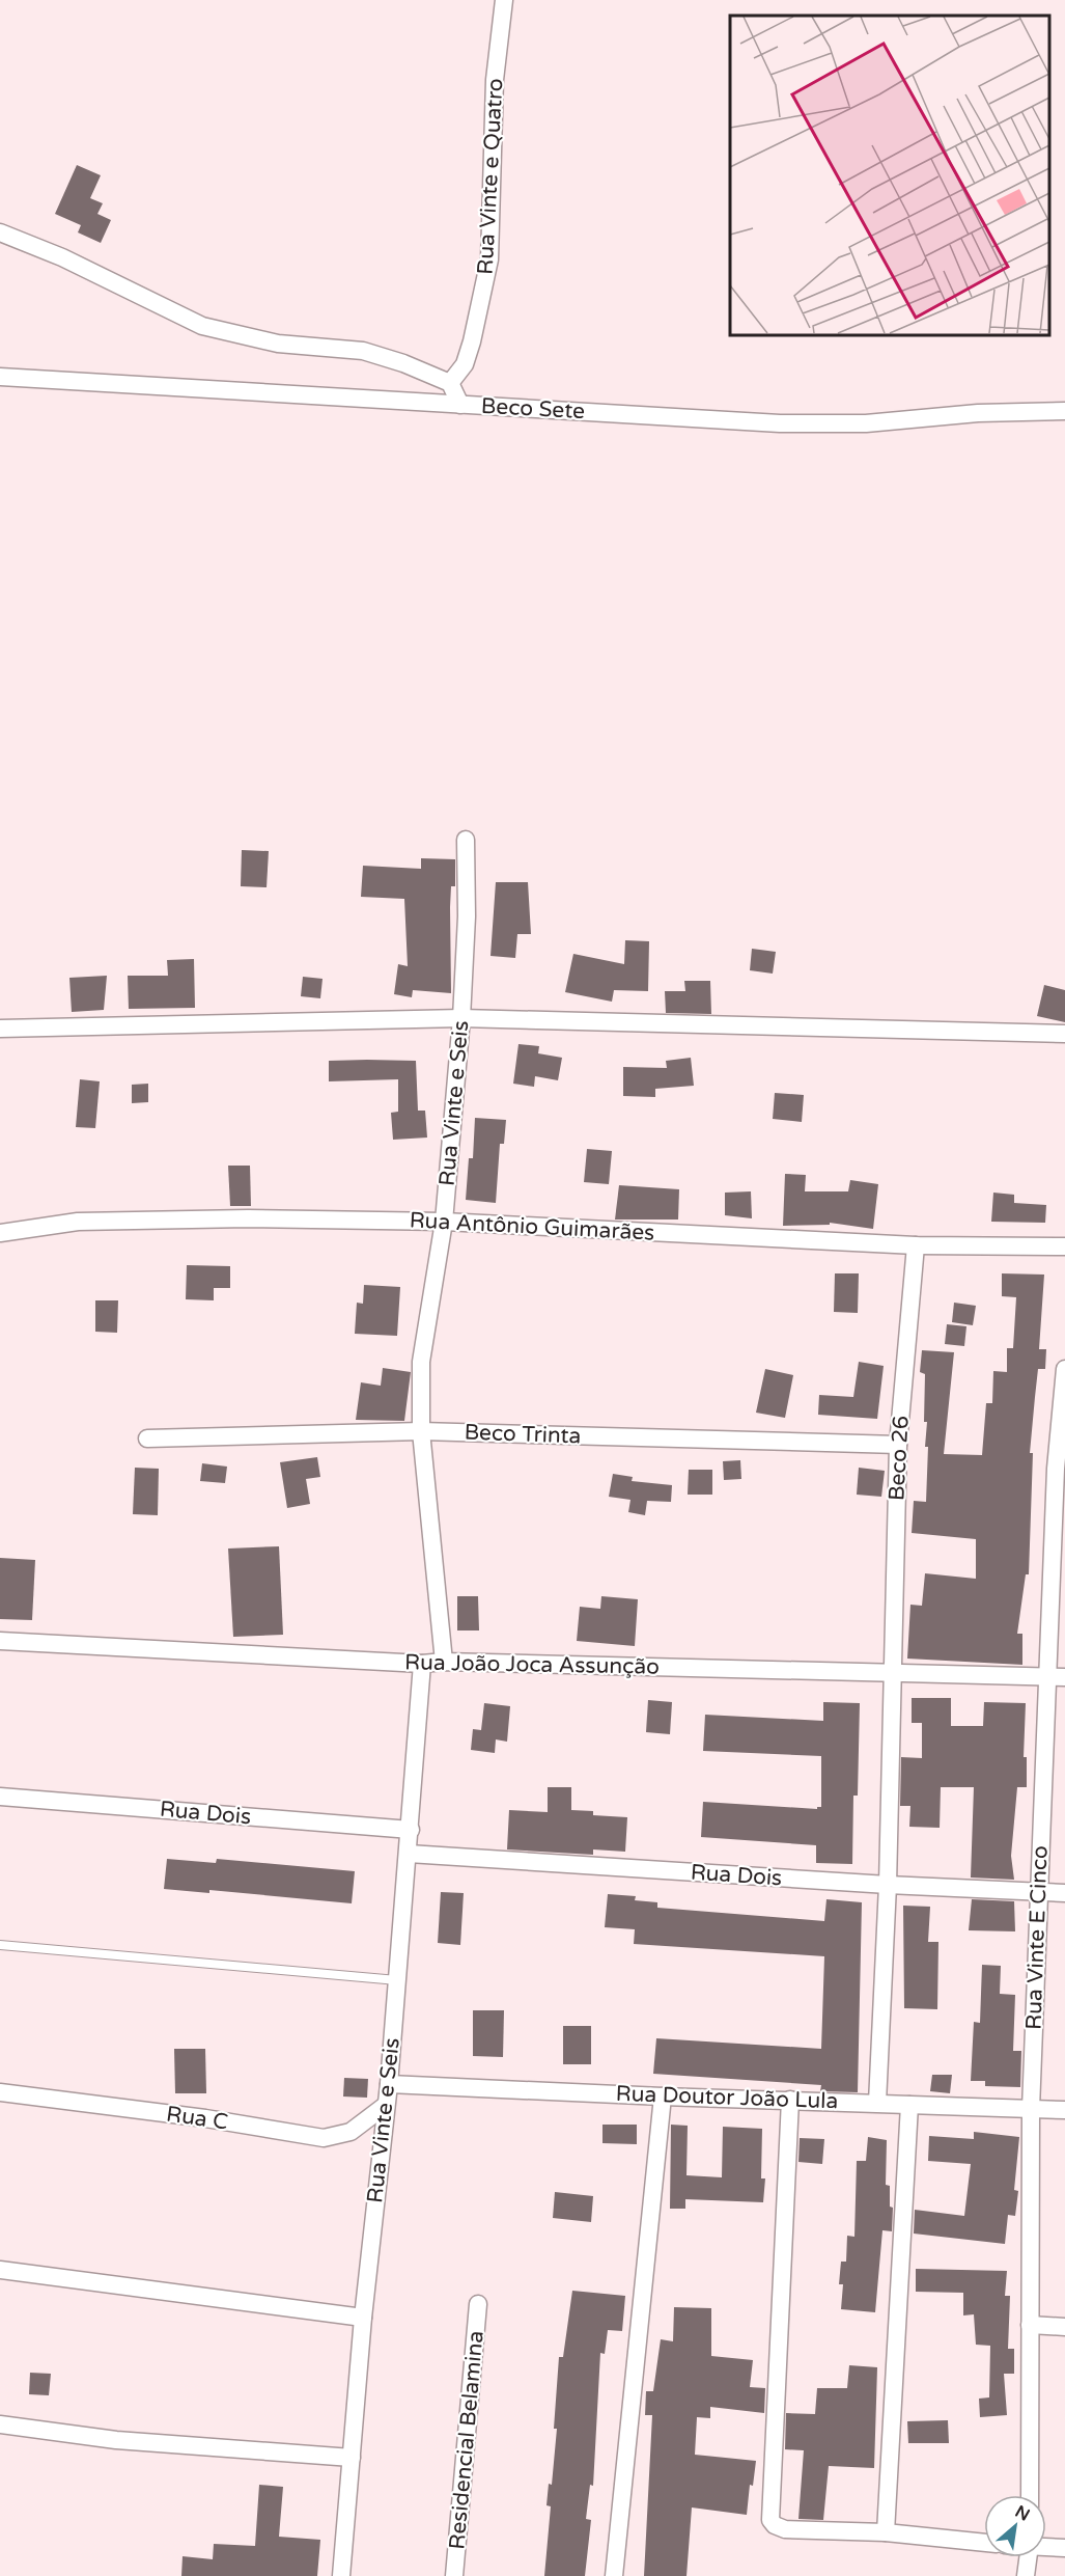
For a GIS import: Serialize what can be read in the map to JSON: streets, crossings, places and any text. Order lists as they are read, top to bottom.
{
  "streets": {
    "street": [
      "Rua Vinte e Quatro",
      "Beco Sete",
      "Rua Vinte e Seis",
      "Rua Antônio Guimarães",
      "Beco Trinta",
      "Beco 26",
      "Rua João Joca Assunção",
      "Rua Dois",
      "Rua Vinte E Cinco",
      "Rua Doutor João Lula",
      "Rua C",
      "Residencial Belamina"
    ]
  },
  "crossings": [
    ["Rua Vinte e Seis", "Rua Antônio Guimarães"],
    ["Rua Vinte e Seis", "Beco Trinta"],
    ["Rua Vinte e Seis", "Rua João Joca Assunção"],
    ["Rua Vinte e Seis", "Rua Dois"],
    ["Rua Vinte e Seis", "Rua Doutor João Lula"],
    ["Rua Vinte e Seis", "Rua C"],
    ["Rua Antônio Guimarães", "Beco 26"],
    ["Beco Trinta", "Beco 26"],
    ["Beco 26", "Rua João Joca Assunção"],
    ["Beco 26", "Rua Dois"],
    ["Beco 26", "Rua Doutor João Lula"],
    ["Rua João Joca Assunção", "Rua Vinte E Cinco"],
    ["Rua Dois", "Rua Vinte E Cinco"],
    ["Rua Vinte E Cinco", "Rua Doutor João Lula"]
  ],
  "north": "top right"
}
